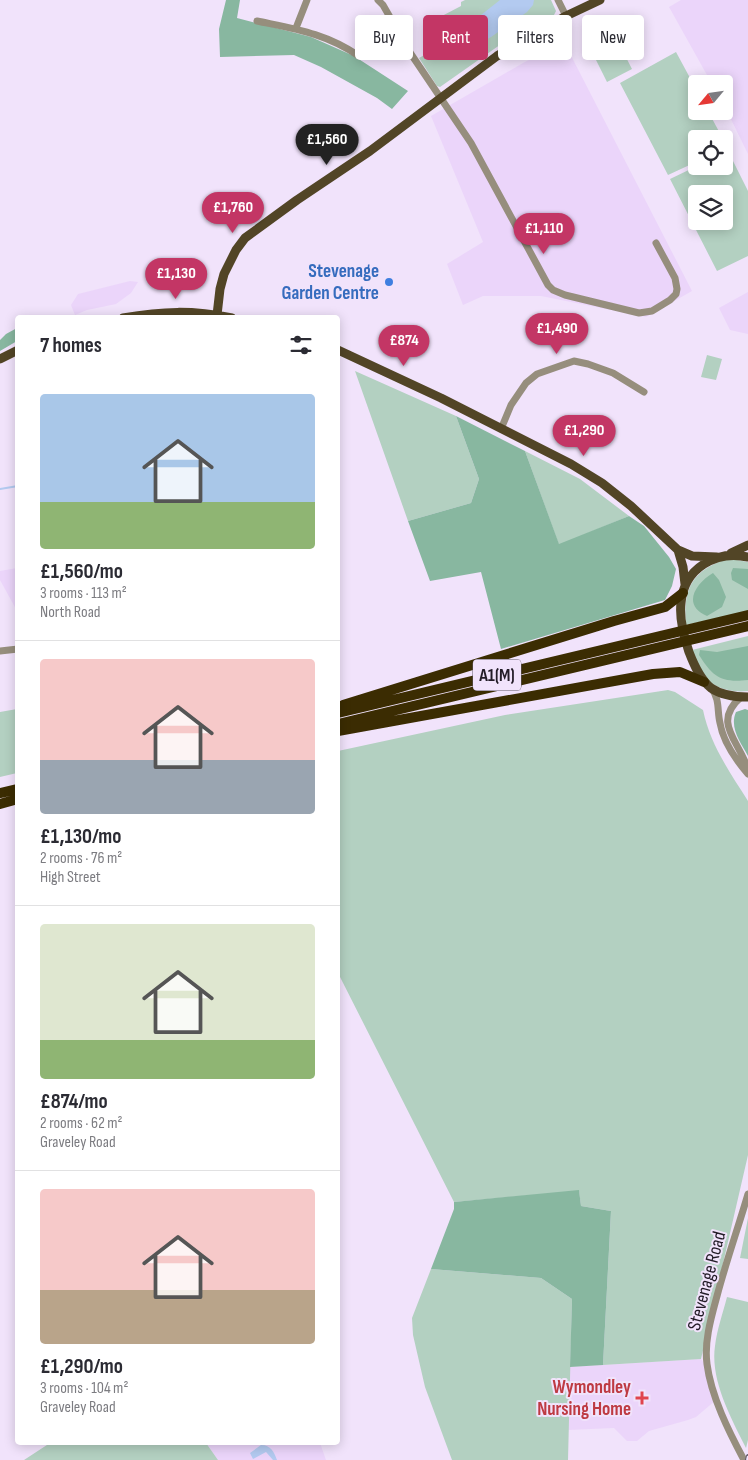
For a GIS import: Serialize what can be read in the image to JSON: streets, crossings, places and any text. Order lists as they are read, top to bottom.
{
  "streets": {
    "highway": ["A1(M)"],
    "street": ["Stevenage Road"]
  },
  "places": {
    "other": ["Stevenage Garden Centre"],
    "health": ["Wymondley Nursing Home"]
  },
  "north": "bottom left",
  "page": {
    "chip": [
      "Buy",
      "Rent",
      "Filters",
      "New"
    ],
    "price": [
      "£1,560",
      "£1,760",
      "£1,110",
      "£1,130",
      "£1,490",
      "£874",
      "£1,290"
    ],
    "heading": "7 homes",
    "list": [
      {
        "name": "£1,560/mo",
        "note": "3 rooms · 113 m² · North Road"
      },
      {
        "name": "£1,130/mo",
        "note": "2 rooms · 76 m² · High Street"
      },
      {
        "name": "£874/mo",
        "note": "2 rooms · 62 m² · Graveley Road"
      },
      {
        "name": "£1,290/mo",
        "note": "3 rooms · 104 m² · Graveley Road"
      }
    ]
  }
}
